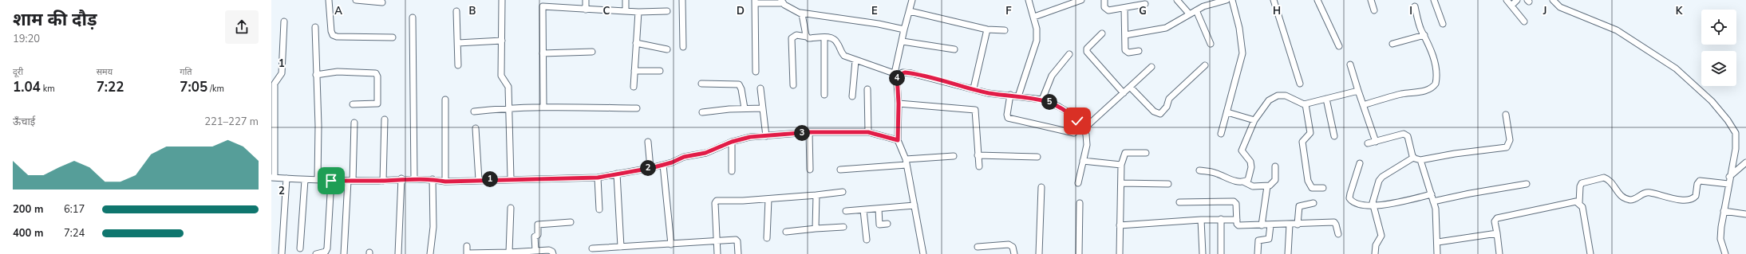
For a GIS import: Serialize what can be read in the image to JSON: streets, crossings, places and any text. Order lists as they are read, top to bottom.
{
  "page": {
    "heading": ["शाम की दौड़", "19:20"],
    "stats": [
      ["दूरी", "1.04 km"],
      ["समय", "7:22"],
      ["गति", "7:05 /km"]
    ],
    "pins": [
      "4",
      "5",
      "3",
      "2",
      "1"
    ],
    "chart": ["ऊँचाई", "221–227 m"],
    "list": [
      {
        "name": "200 m",
        "note": "6:17"
      },
      {
        "name": "400 m",
        "note": "7:24"
      }
    ]
  },
  "grid": {
    "columns": [
      "A",
      "B",
      "C",
      "D",
      "E",
      "F",
      "G",
      "H",
      "I",
      "J",
      "K"
    ],
    "rows": ["1", "2"]
  }
}
